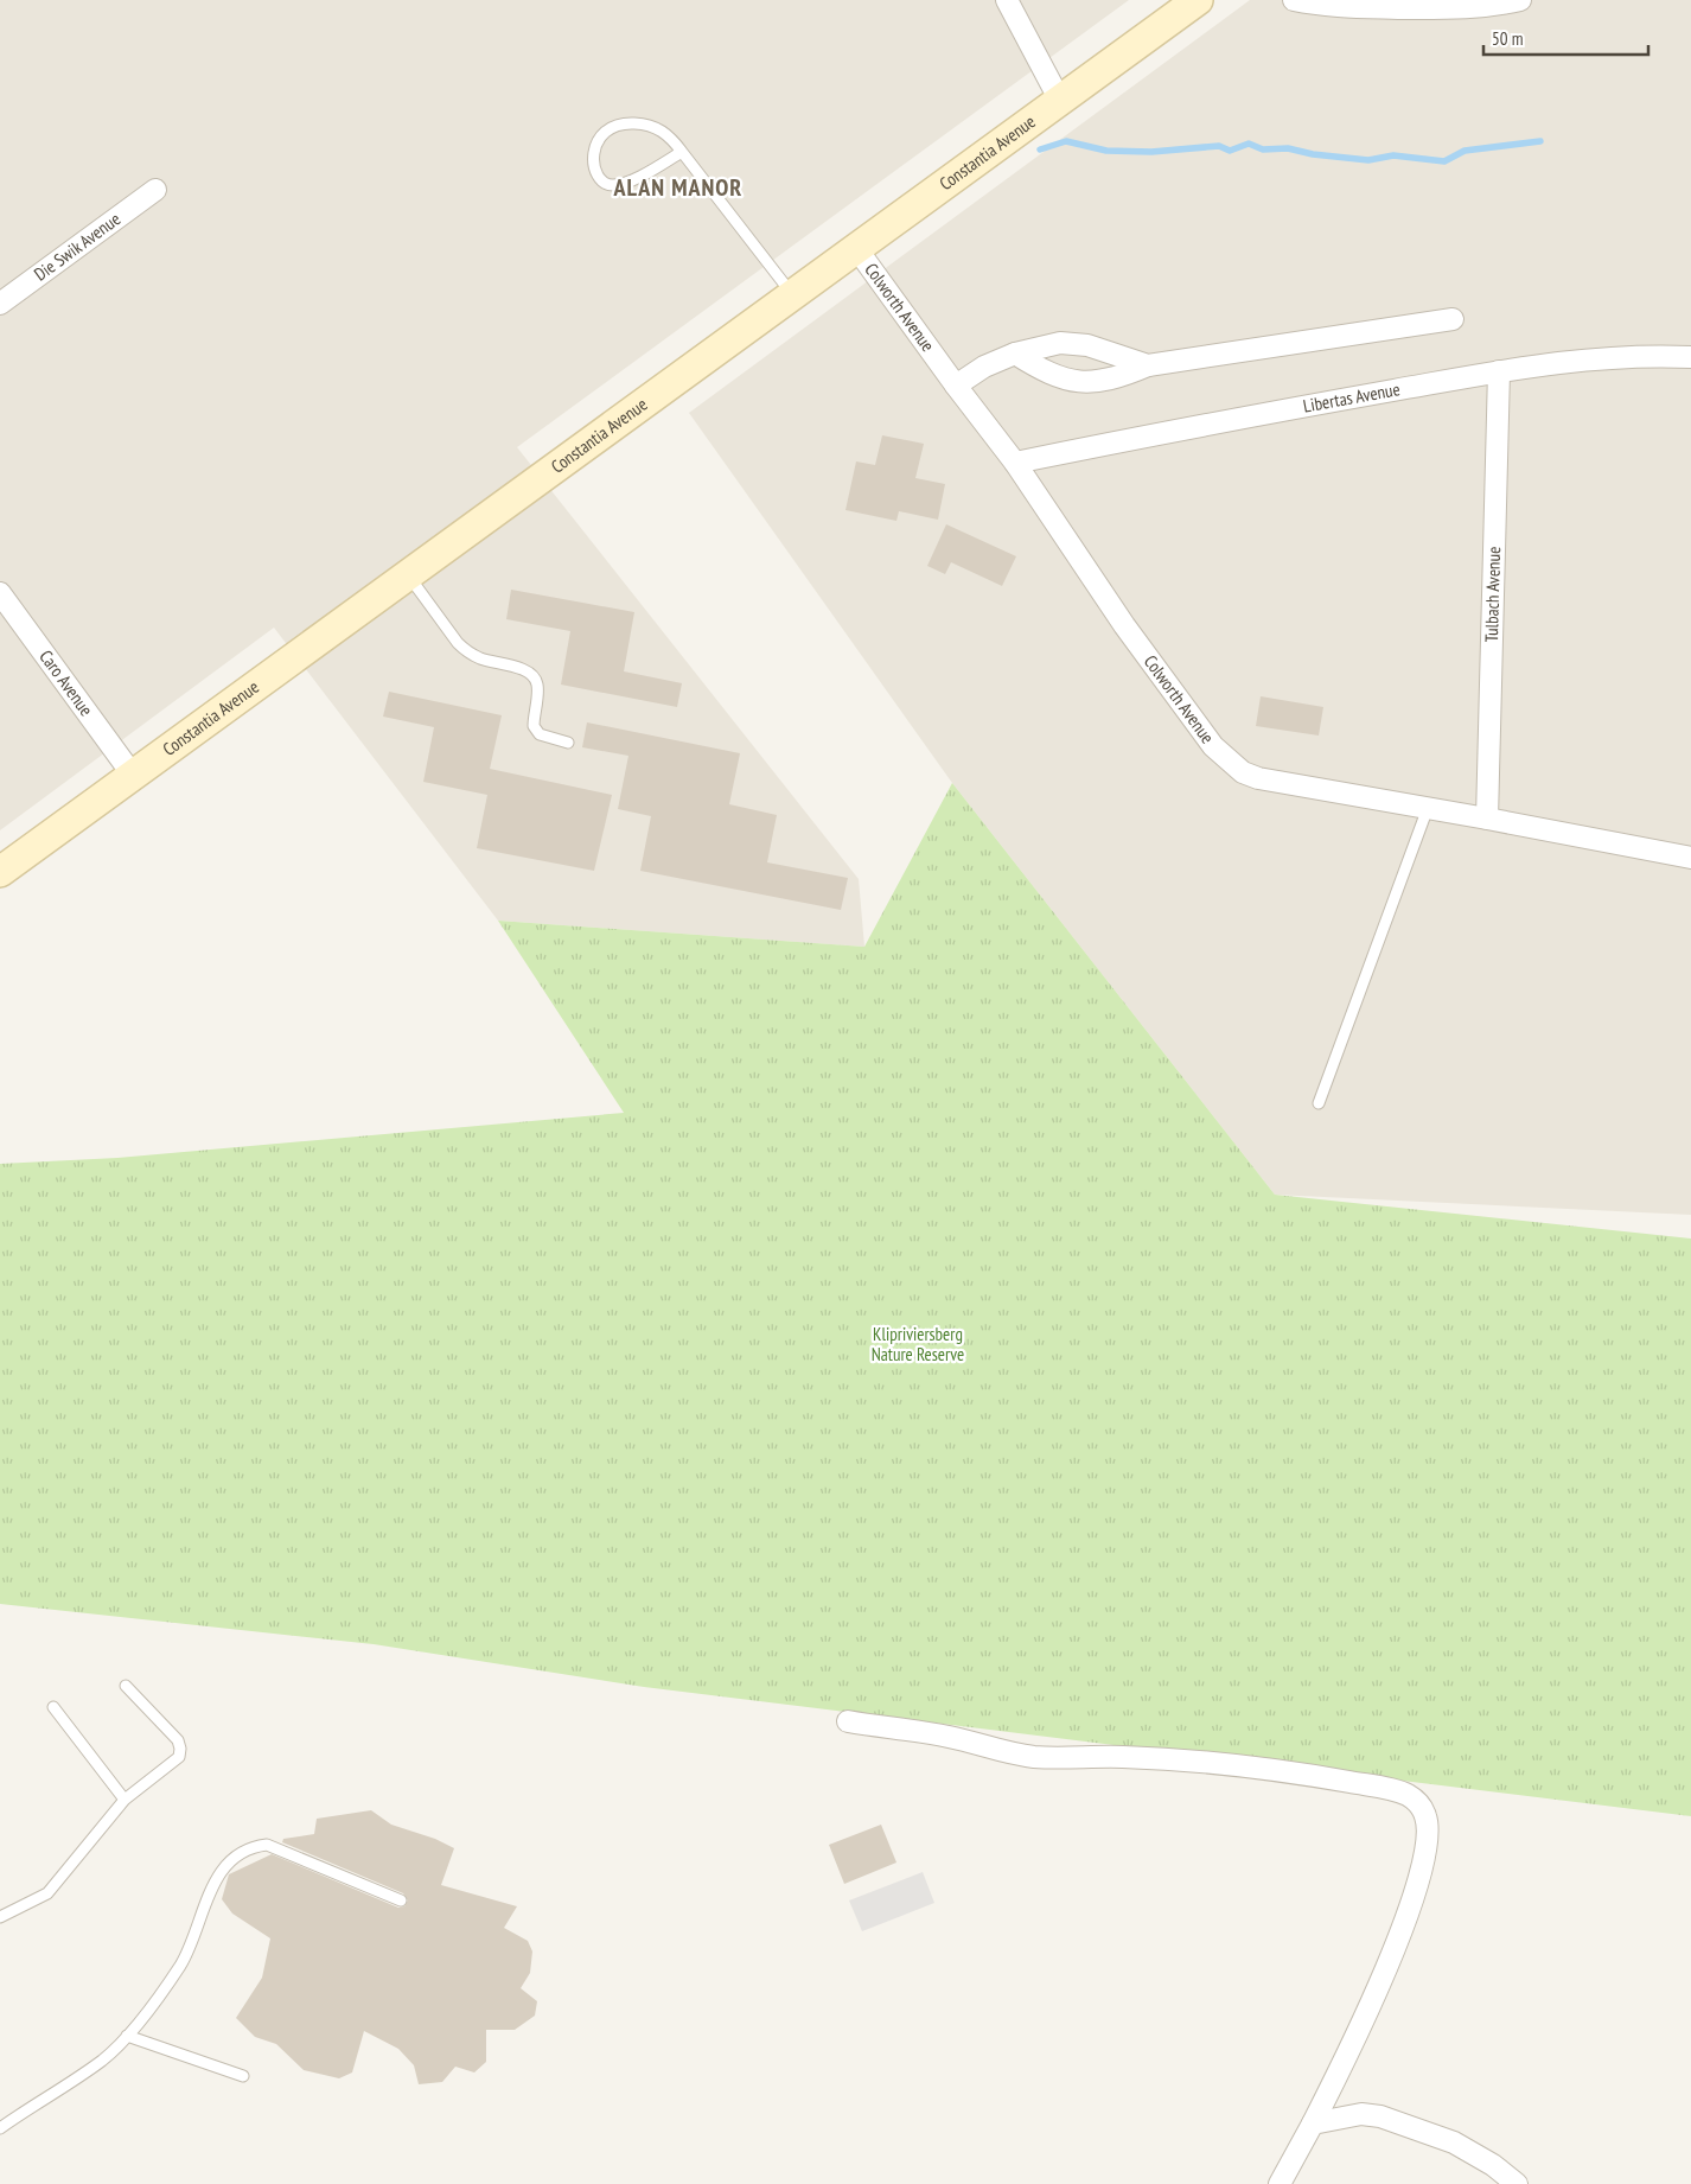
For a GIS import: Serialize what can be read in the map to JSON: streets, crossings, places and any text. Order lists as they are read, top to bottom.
{
  "streets": {
    "street": [
      "Constantia Avenue",
      "Die Swik Avenue",
      "Colworth Avenue",
      "Libertas Avenue",
      "Tulbach Avenue",
      "Caro Avenue"
    ]
  },
  "crossings": [
    ["Constantia Avenue", "Colworth Avenue"],
    ["Constantia Avenue", "Caro Avenue"],
    ["Colworth Avenue", "Libertas Avenue"],
    ["Colworth Avenue", "Tulbach Avenue"],
    ["Libertas Avenue", "Tulbach Avenue"]
  ],
  "districts": ["ALAN MANOR"],
  "parks": ["Klipriviersberg Nature Reserve"],
  "scale_bar": "50 m"
}
